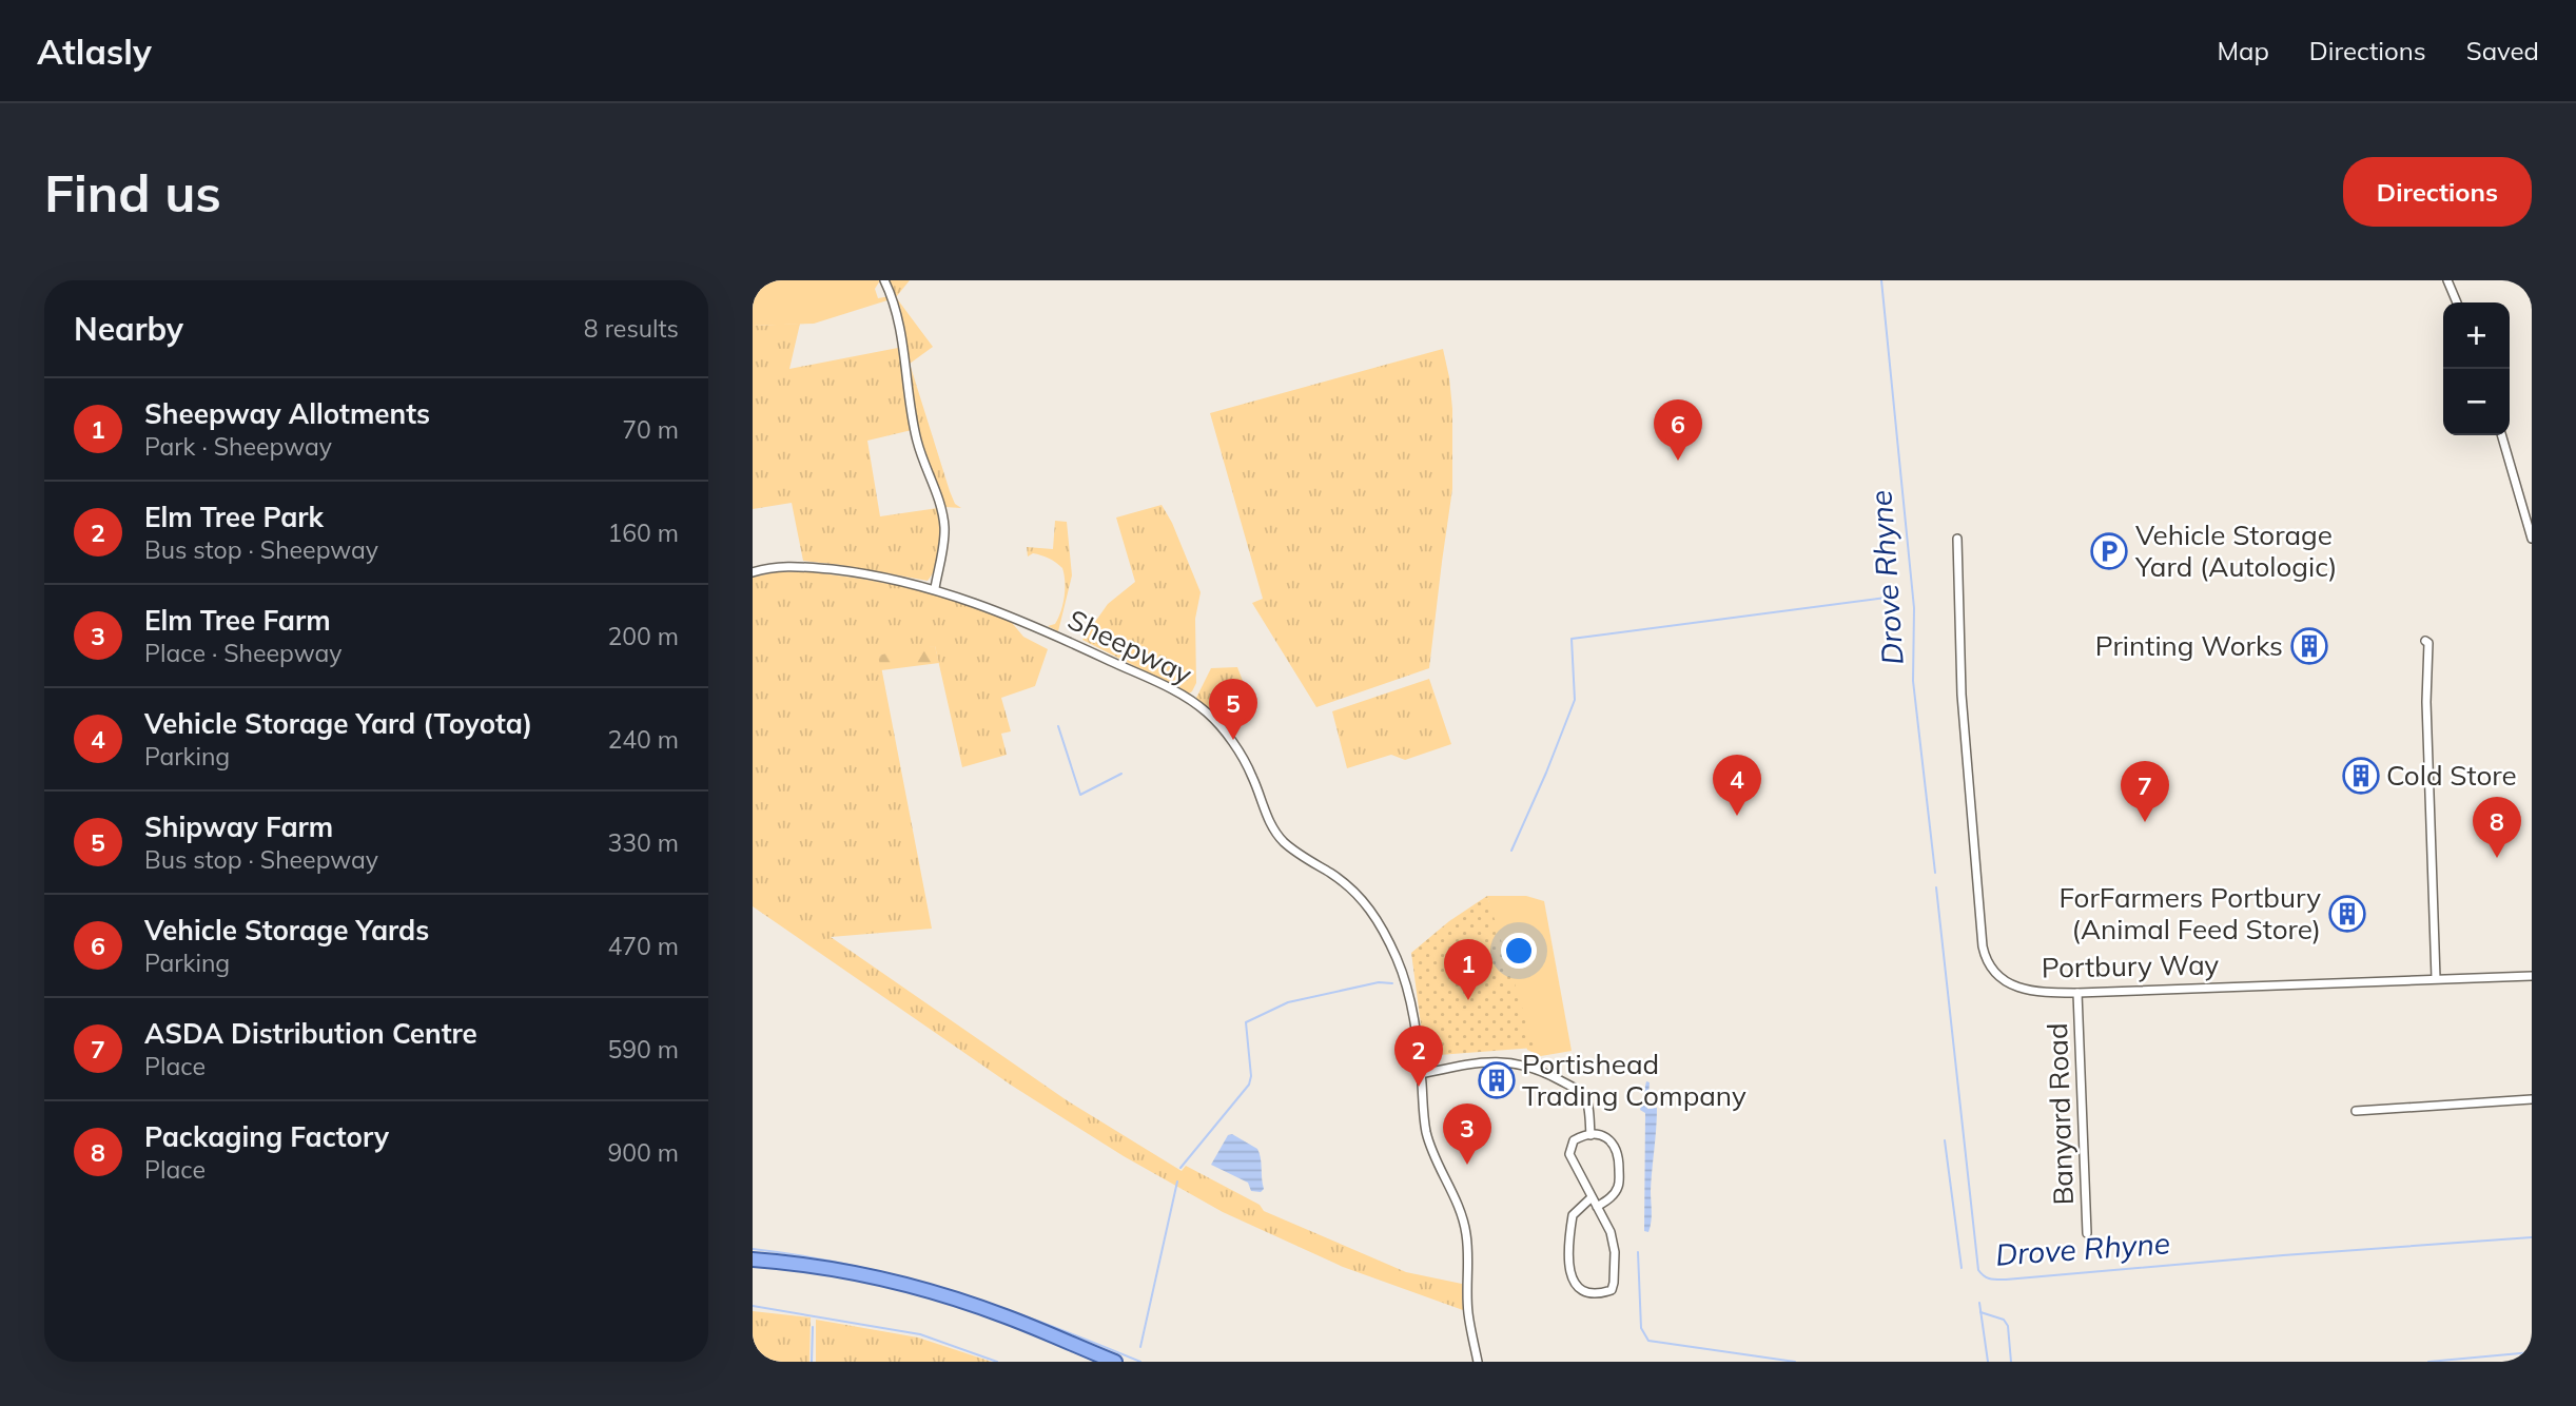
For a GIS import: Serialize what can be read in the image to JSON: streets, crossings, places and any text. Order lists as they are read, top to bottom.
{
  "streets": {
    "street": ["Sheepway", "Portbury Way", "Banyard Road"]
  },
  "crossings": [
    ["Portbury Way", "Banyard Road"]
  ],
  "water": ["Drove Rhyne"],
  "places": {
    "parking": ["Vehicle Storage Yard (Autologic)"],
    "building": [
      "Printing Works",
      "Cold Store",
      "ForFarmers Portbury (Animal Feed Store)",
      "Portishead Trading Company"
    ]
  },
  "page": {
    "header": "Atlasly",
    "nav": ["Map", "Directions", "Saved"],
    "buttons": "Directions",
    "title": "Find us",
    "heading": ["Nearby", "8 results"],
    "map_buttons": ["+", "−"],
    "list": [
      {
        "mark": "1",
        "name": "Sheepway Allotments",
        "note": "Park · Sheepway",
        "value": "70 m"
      },
      {
        "mark": "2",
        "name": "Elm Tree Park",
        "note": "Bus stop · Sheepway",
        "value": "160 m"
      },
      {
        "mark": "3",
        "name": "Elm Tree Farm",
        "note": "Place · Sheepway",
        "value": "200 m"
      },
      {
        "mark": "4",
        "name": "Vehicle Storage Yard (Toyota)",
        "note": "Parking",
        "value": "240 m"
      },
      {
        "mark": "5",
        "name": "Shipway Farm",
        "note": "Bus stop · Sheepway",
        "value": "330 m"
      },
      {
        "mark": "6",
        "name": "Vehicle Storage Yards",
        "note": "Parking",
        "value": "470 m"
      },
      {
        "mark": "7",
        "name": "ASDA Distribution Centre",
        "note": "Place",
        "value": "590 m"
      },
      {
        "mark": "8",
        "name": "Packaging Factory",
        "note": "Place",
        "value": "900 m"
      }
    ],
    "pins": [
      "6",
      "5",
      "4",
      "7",
      "8",
      "1",
      "2",
      "3"
    ]
  }
}
